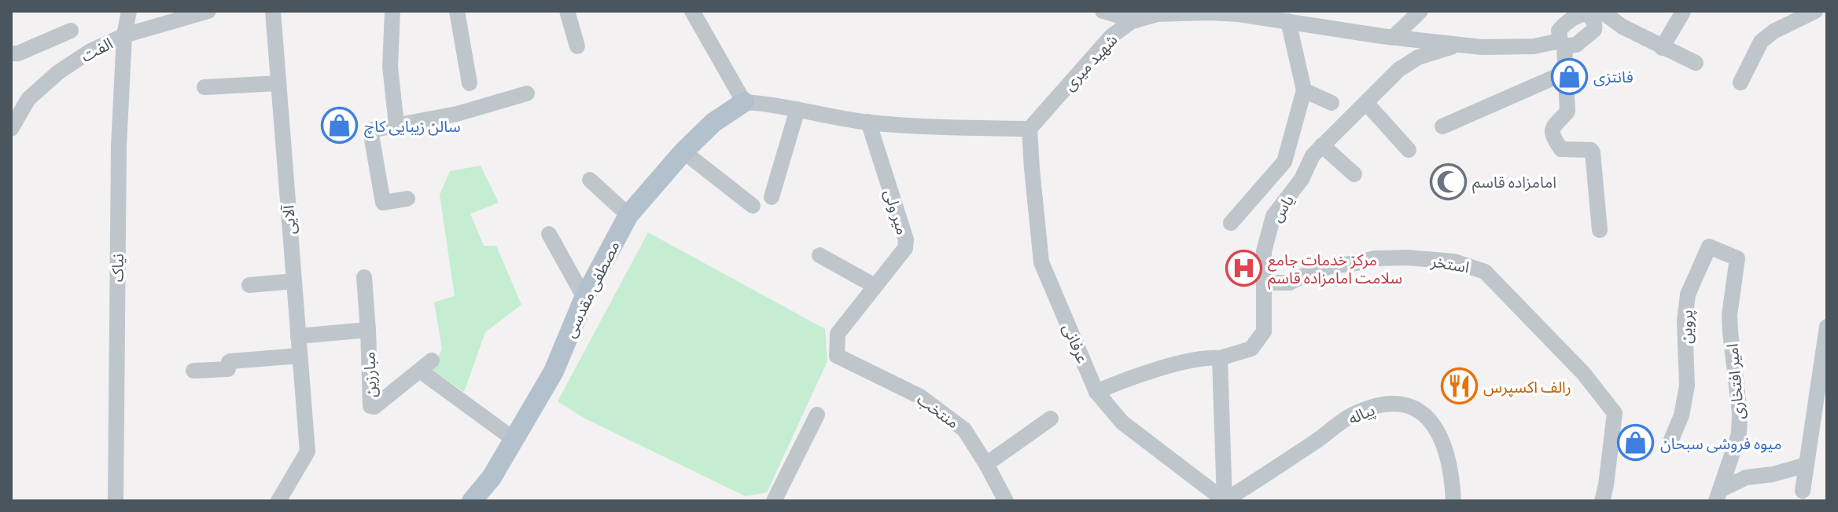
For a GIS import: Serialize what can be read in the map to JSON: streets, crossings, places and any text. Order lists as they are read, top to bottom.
{
  "streets": {
    "main road": ["مصطفی مقدسی"],
    "street": [
      "الفت",
      "شهید میری",
      "یاس",
      "میر ولی",
      "آلایی",
      "استخر",
      "نیاک",
      "پروین",
      "عرفانی",
      "مبارزین",
      "امیر افتخاری",
      "منتخب",
      "پیاله"
    ]
  },
  "crossings": [
    ["الفت", "نیاک"],
    ["شهید میری", "یاس"],
    ["شهید میری", "عرفانی"],
    ["یاس", "استخر"],
    ["یاس", "عرفانی"],
    ["میر ولی", "منتخب"],
    ["مصطفی مقدسی", "مبارزین"],
    ["پروین", "امیر افتخاری"],
    ["عرفانی", "پیاله"]
  ],
  "places": {
    "shop": ["فانتزی", "سالن زیبایی کاچ", "میوه فروشی سبحان"],
    "mosque": ["امامزاده قاسم"],
    "hospital": ["مرکز خدمات جامع سلامت امامزاده قاسم"],
    "restaurant": ["رالف اکسپرس"]
  }
}
